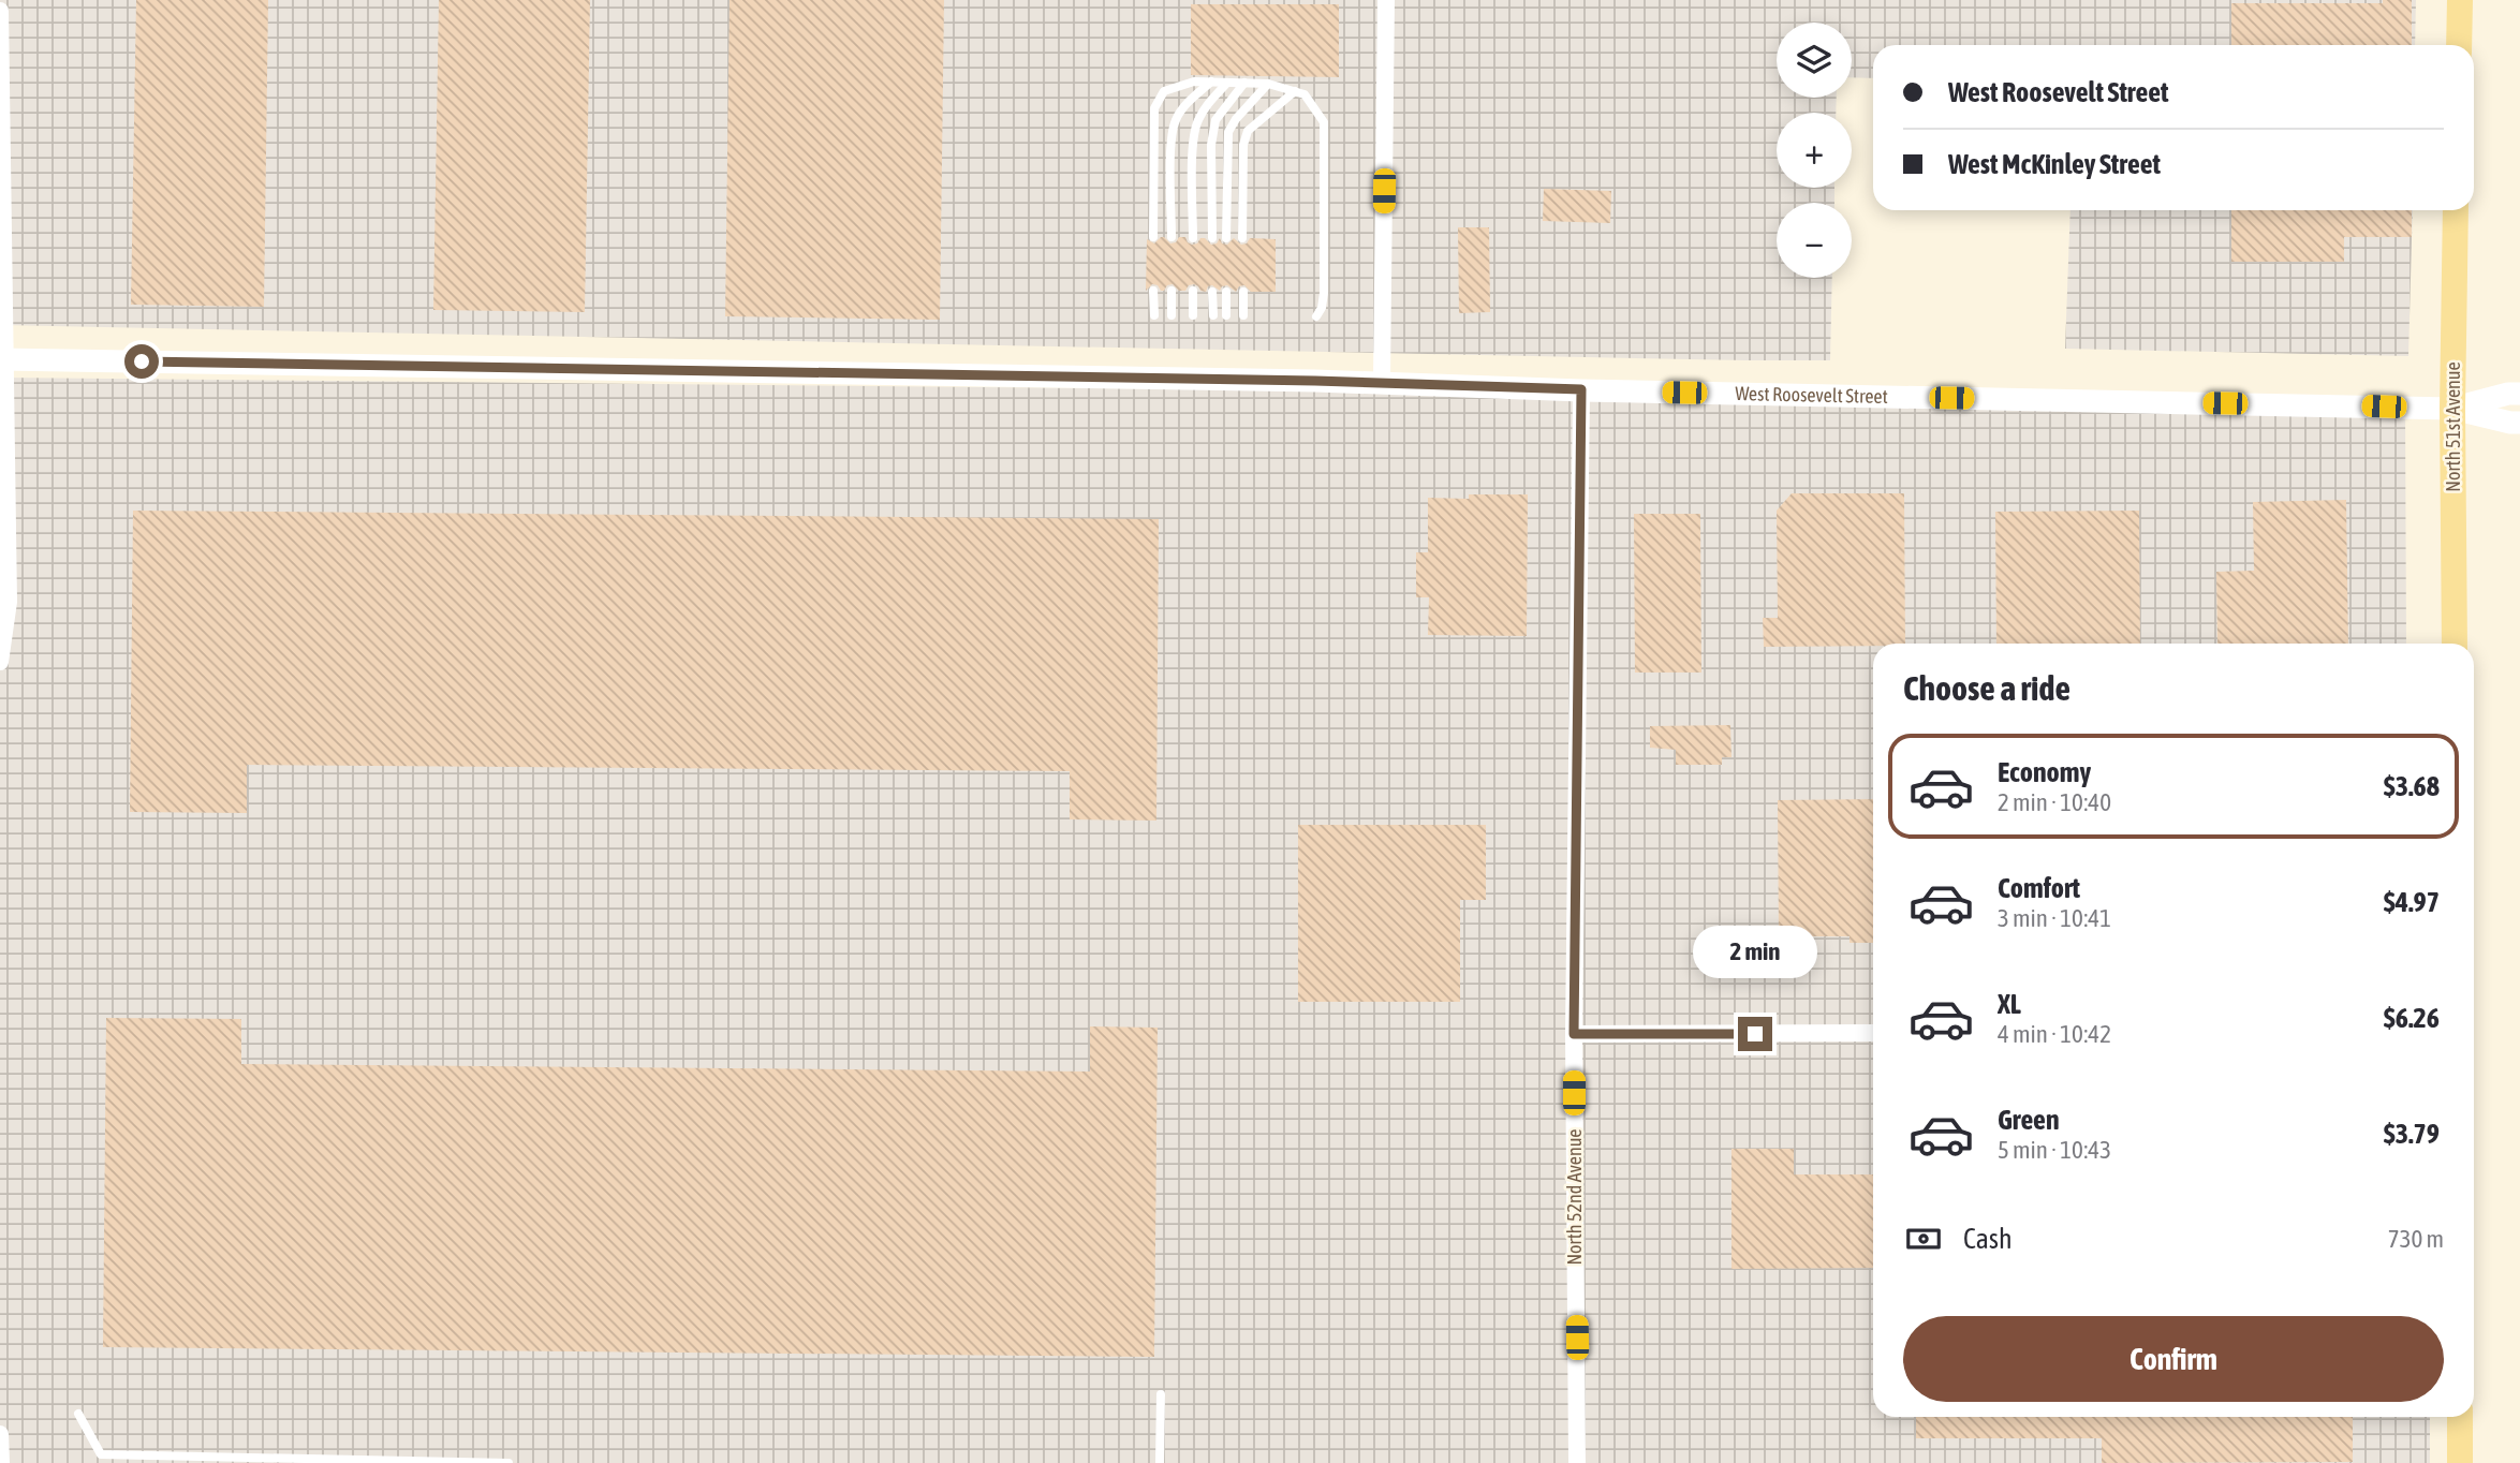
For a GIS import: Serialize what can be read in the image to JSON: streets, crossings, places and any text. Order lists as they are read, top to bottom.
{
  "streets": {
    "main road": ["North 51st Avenue"],
    "street": ["West Roosevelt Street", "North 52nd Avenue"]
  },
  "crossings": [
    ["West Roosevelt Street", "North 51st Avenue"],
    ["West Roosevelt Street", "North 52nd Avenue"]
  ],
  "page": {
    "map_buttons": ["+", "−"],
    "banner": ["West Roosevelt Street", "West McKinley Street"],
    "heading": "Choose a ride",
    "list": [
      {
        "name": "Economy",
        "note": "2 min · 10:40",
        "value": "$3.68"
      },
      {
        "name": "Comfort",
        "note": "3 min · 10:41",
        "value": "$4.97"
      },
      {
        "name": "XL",
        "note": "4 min · 10:42",
        "value": "$6.26"
      },
      {
        "name": "Green",
        "note": "5 min · 10:43",
        "value": "$3.79"
      }
    ],
    "bubble": "2 min",
    "pay": ["Cash", "730 m"],
    "buttons": "Confirm"
  }
}
